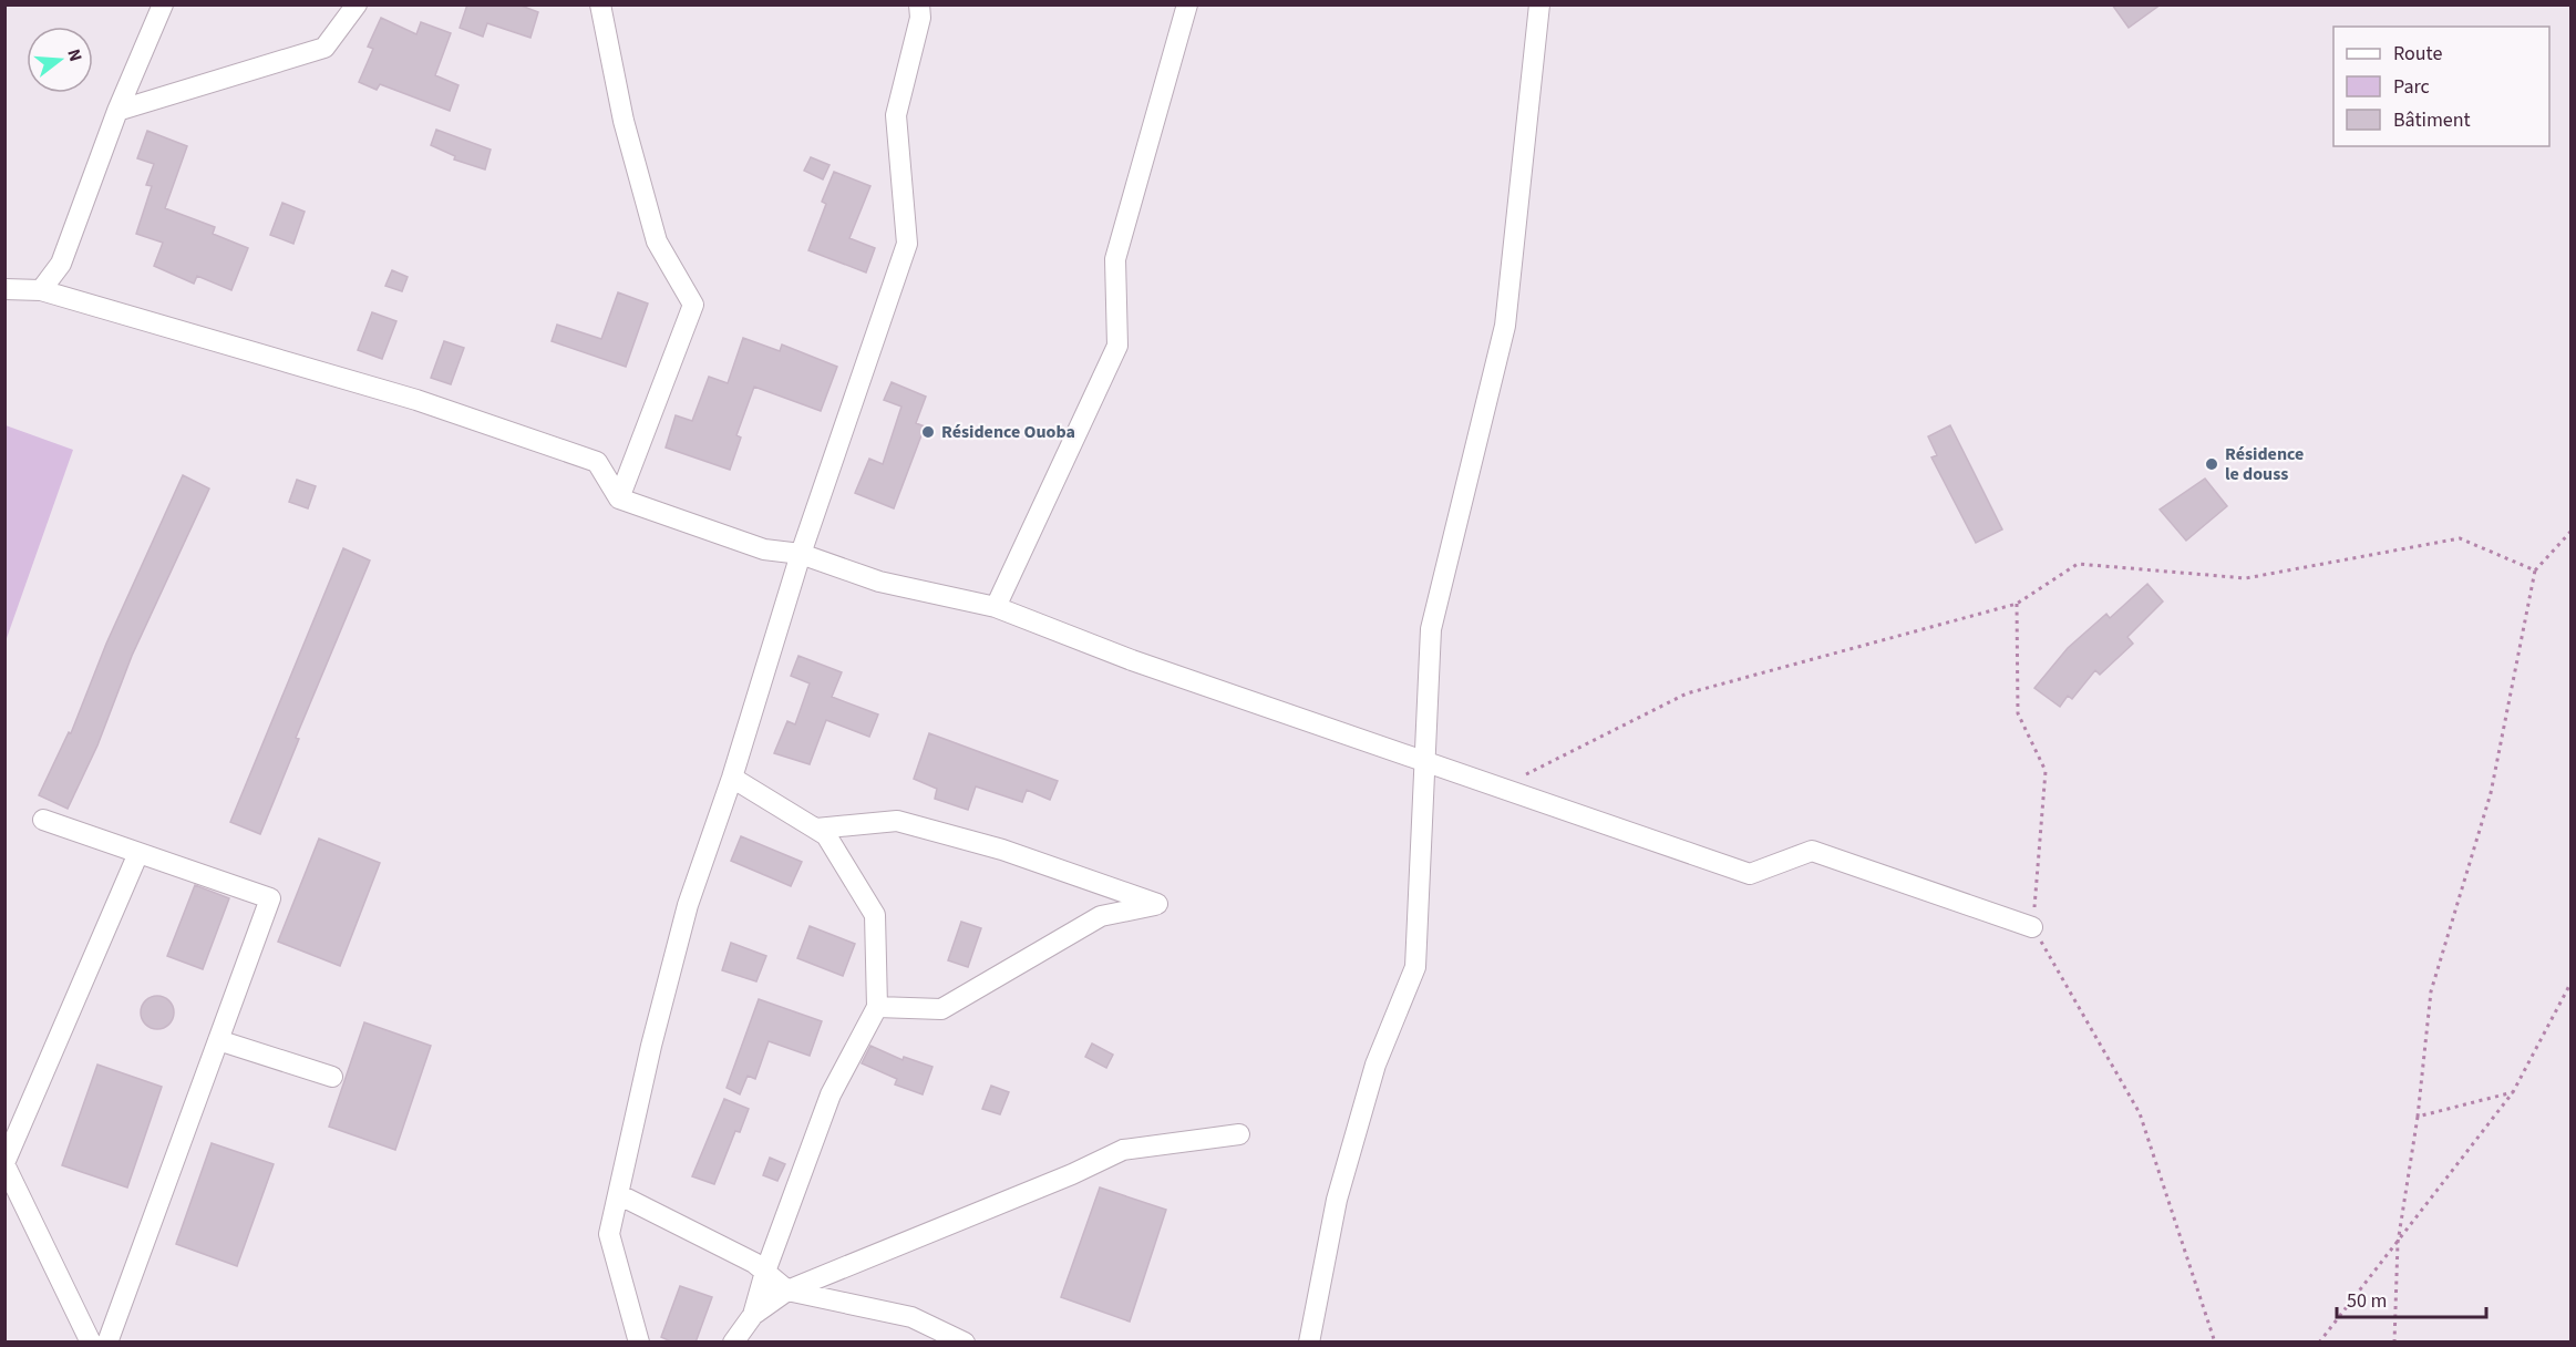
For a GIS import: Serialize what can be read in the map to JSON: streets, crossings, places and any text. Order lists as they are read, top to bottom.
{
  "places": ["Résidence Ouoba", "Résidence le douss"],
  "legend": ["Route", "Parc", "Bâtiment"],
  "scale_bar": "50 m",
  "north": "right"
}
